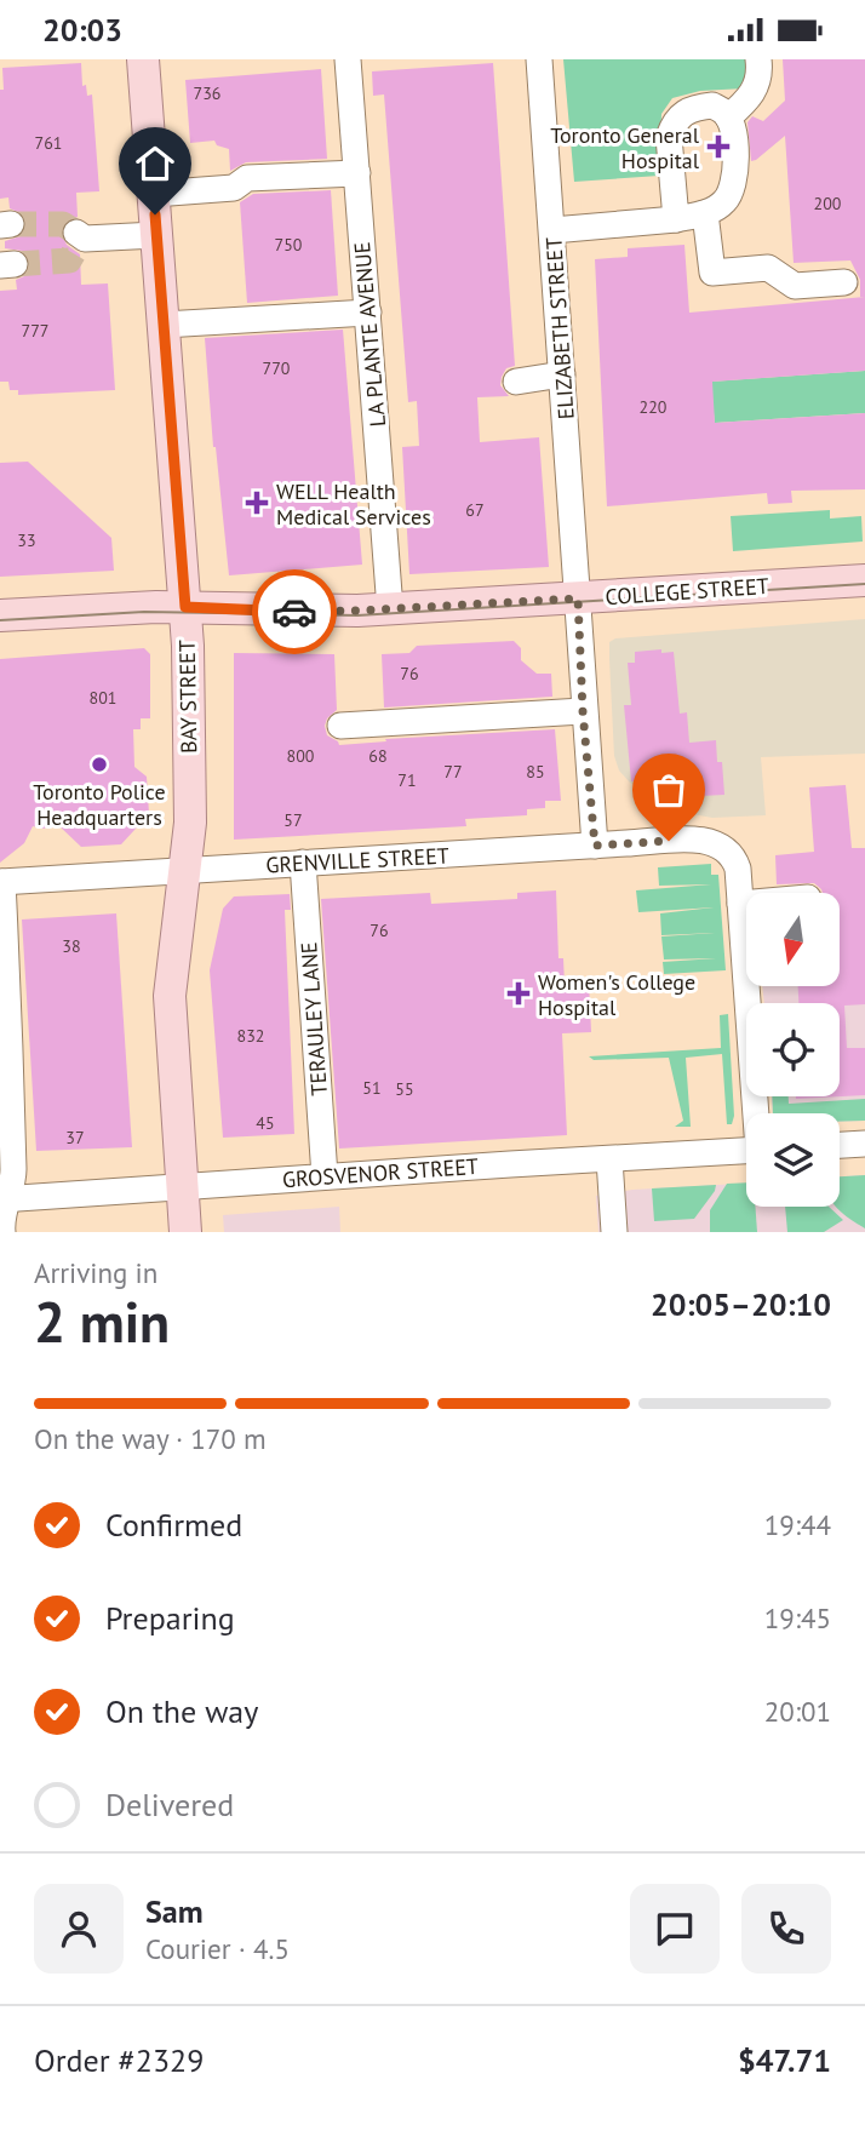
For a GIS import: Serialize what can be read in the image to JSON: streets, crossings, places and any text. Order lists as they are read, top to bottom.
{
  "streets": {
    "main road": ["COLLEGE STREET", "BAY STREET"],
    "street": [
      "ELIZABETH STREET",
      "LA PLANTE AVENUE",
      "GRENVILLE STREET",
      "TERAULEY LANE",
      "GROSVENOR STREET"
    ]
  },
  "crossings": [
    ["ELIZABETH STREET", "COLLEGE STREET"],
    ["ELIZABETH STREET", "GRENVILLE STREET"],
    ["LA PLANTE AVENUE", "COLLEGE STREET"],
    ["COLLEGE STREET", "BAY STREET"],
    ["BAY STREET", "GRENVILLE STREET"],
    ["BAY STREET", "GROSVENOR STREET"],
    ["GRENVILLE STREET", "TERAULEY LANE"],
    ["TERAULEY LANE", "GROSVENOR STREET"]
  ],
  "places": {
    "health": ["Toronto General Hospital", "WELL Health Medical Services", "Women's College Hospital"],
    "other": ["Toronto Police Headquarters"]
  },
  "house_numbers": [
    "736",
    "761",
    "200",
    "750",
    "777",
    "770",
    "220",
    "67",
    "33",
    "76",
    "801",
    "800",
    "68",
    "77",
    "85",
    "71",
    "57",
    "76",
    "38",
    "832",
    "51",
    "55",
    "45",
    "37"
  ],
  "north": "bottom",
  "page": {
    "status": "20:03",
    "heading": ["2 min", "Arriving in", "20:05–20:10"],
    "panel": [
      "Sam",
      "Courier · 4.5",
      "Order #2329",
      "$47.71"
    ],
    "bar": "On the way · 170 m",
    "list": [
      ["Confirmed", "19:44"],
      ["Preparing", "19:45"],
      ["On the way", "20:01"],
      "Delivered"
    ]
  }
}
